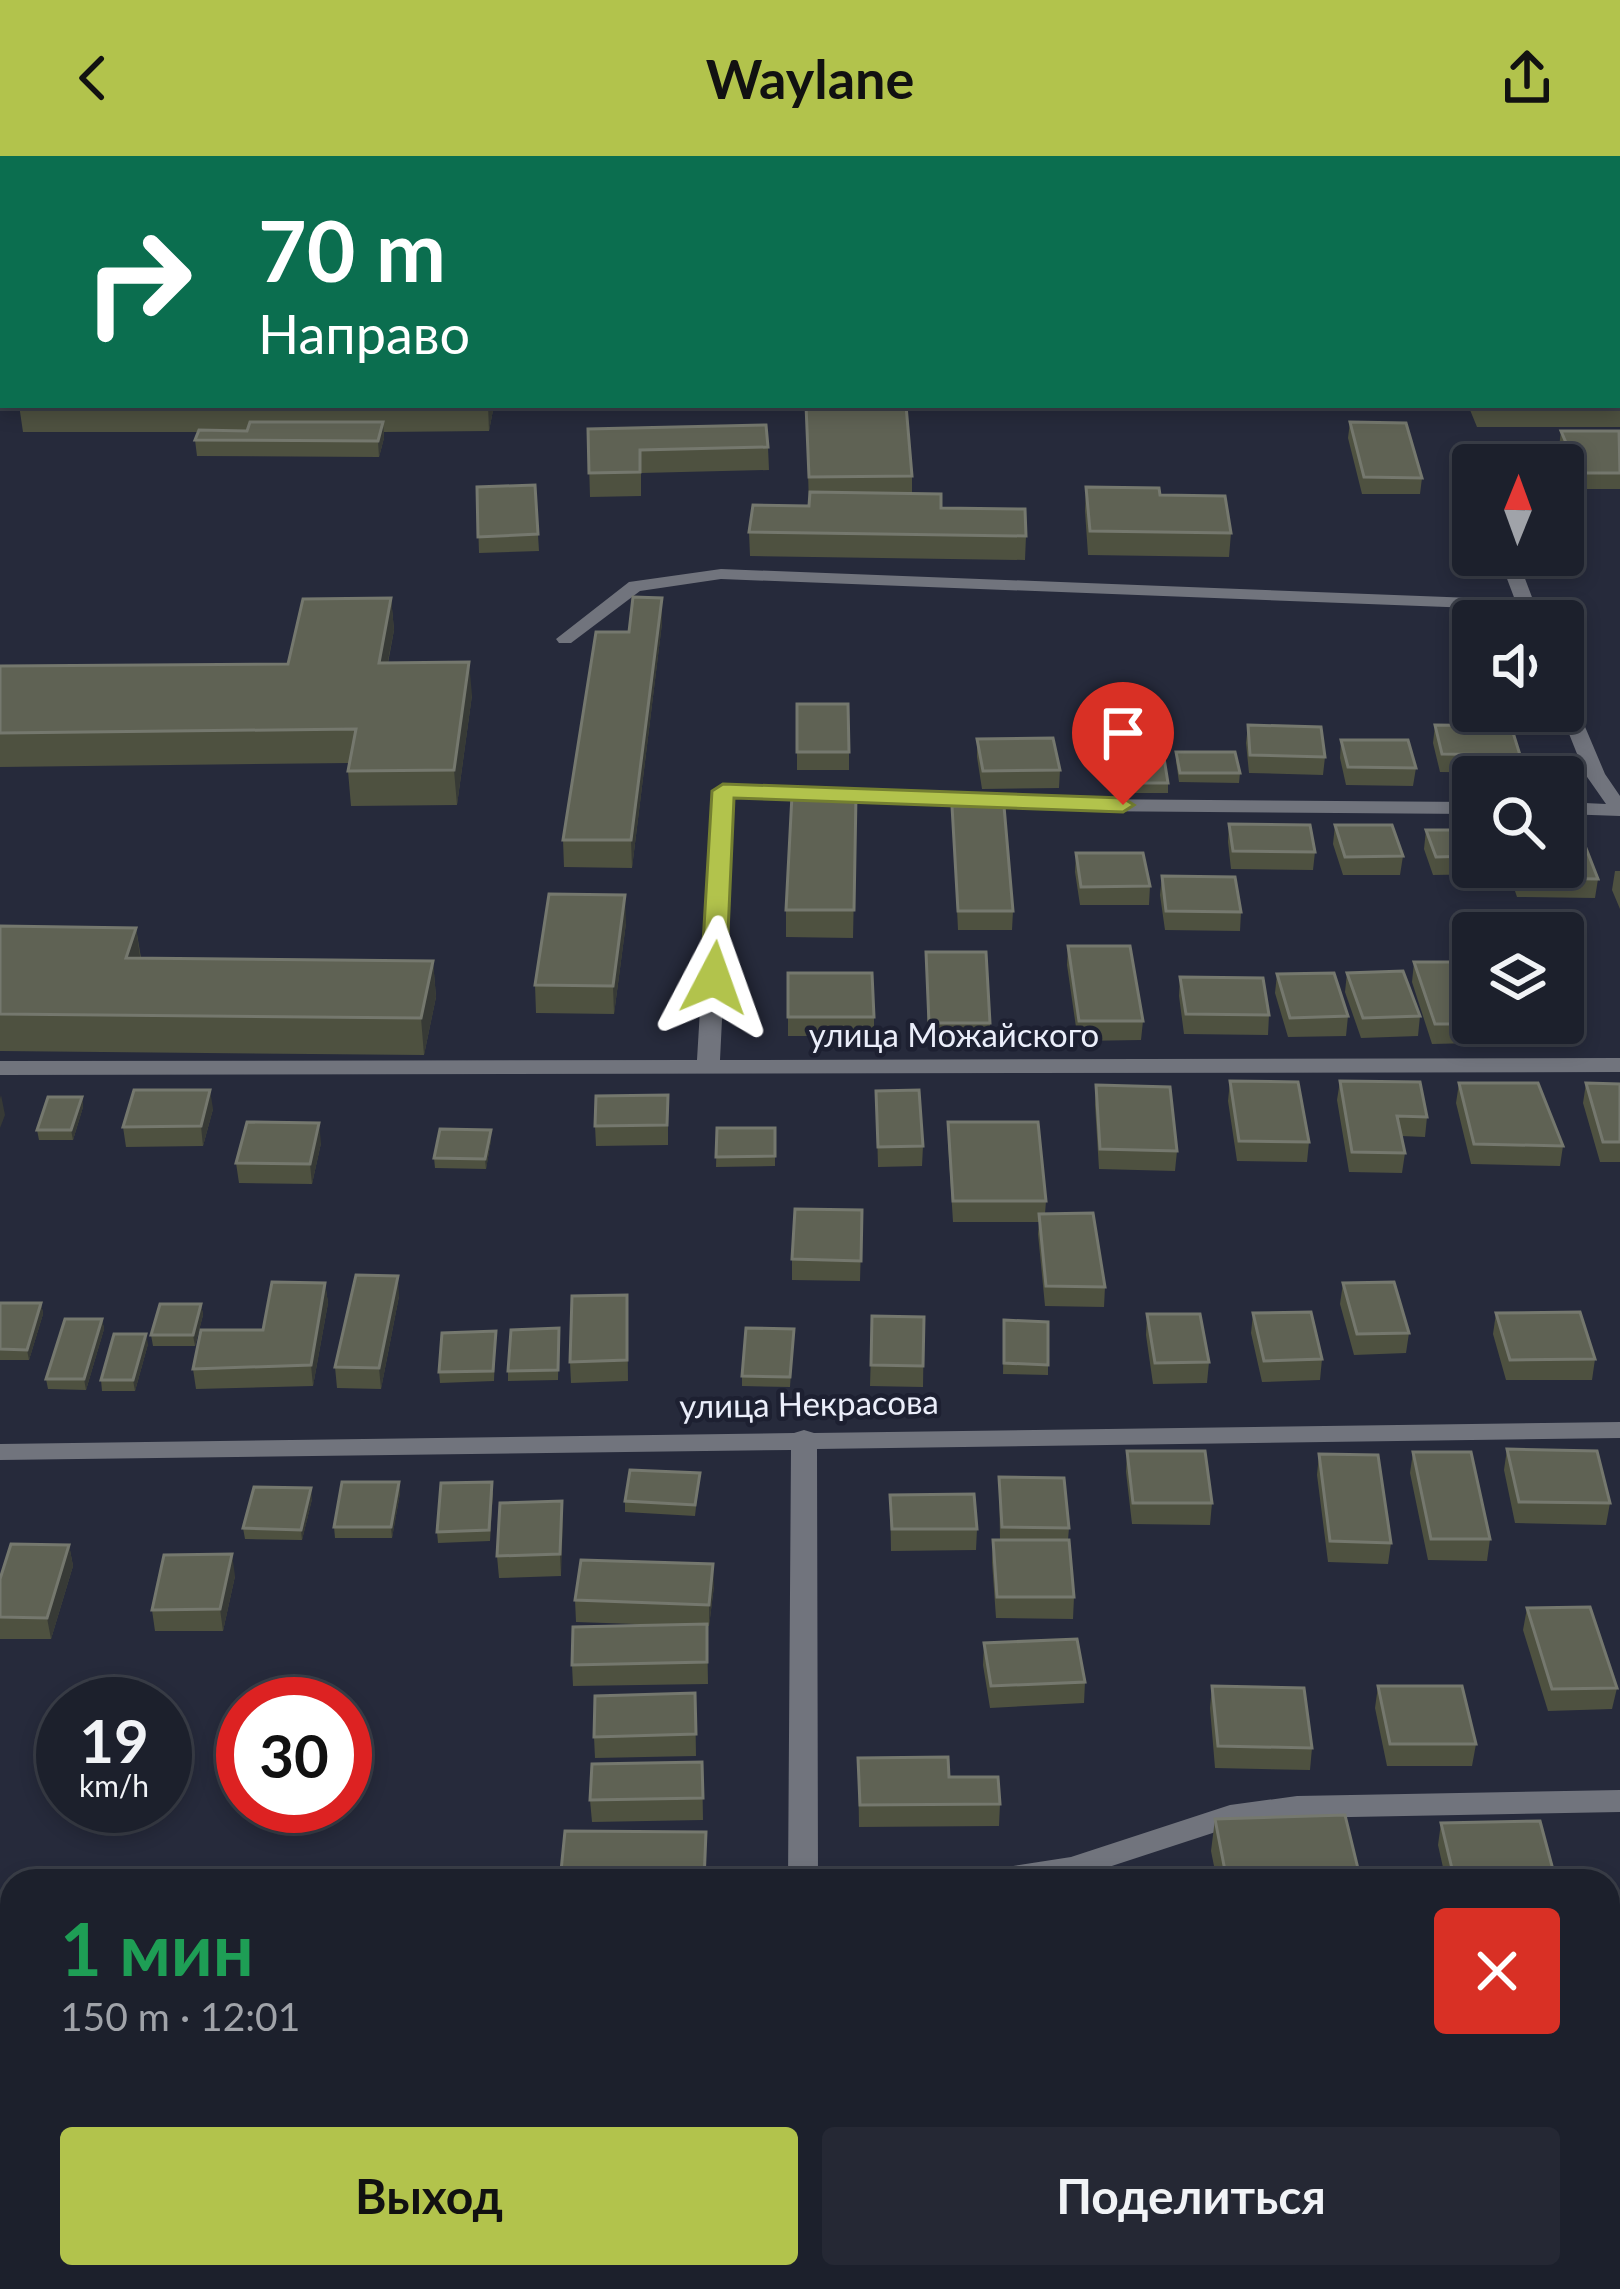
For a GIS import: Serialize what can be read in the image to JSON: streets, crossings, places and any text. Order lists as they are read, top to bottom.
{
  "streets": {
    "street": ["улица Можайского", "улица Некрасова"]
  },
  "north": "top",
  "page": {
    "header": "Waylane",
    "turn": ["70 m", "Направо"],
    "speed": "19 km/h",
    "limit": "30",
    "heading": ["1 мин", "150 m · 12:01"],
    "buttons": ["Выход", "Поделиться"]
  }
}
